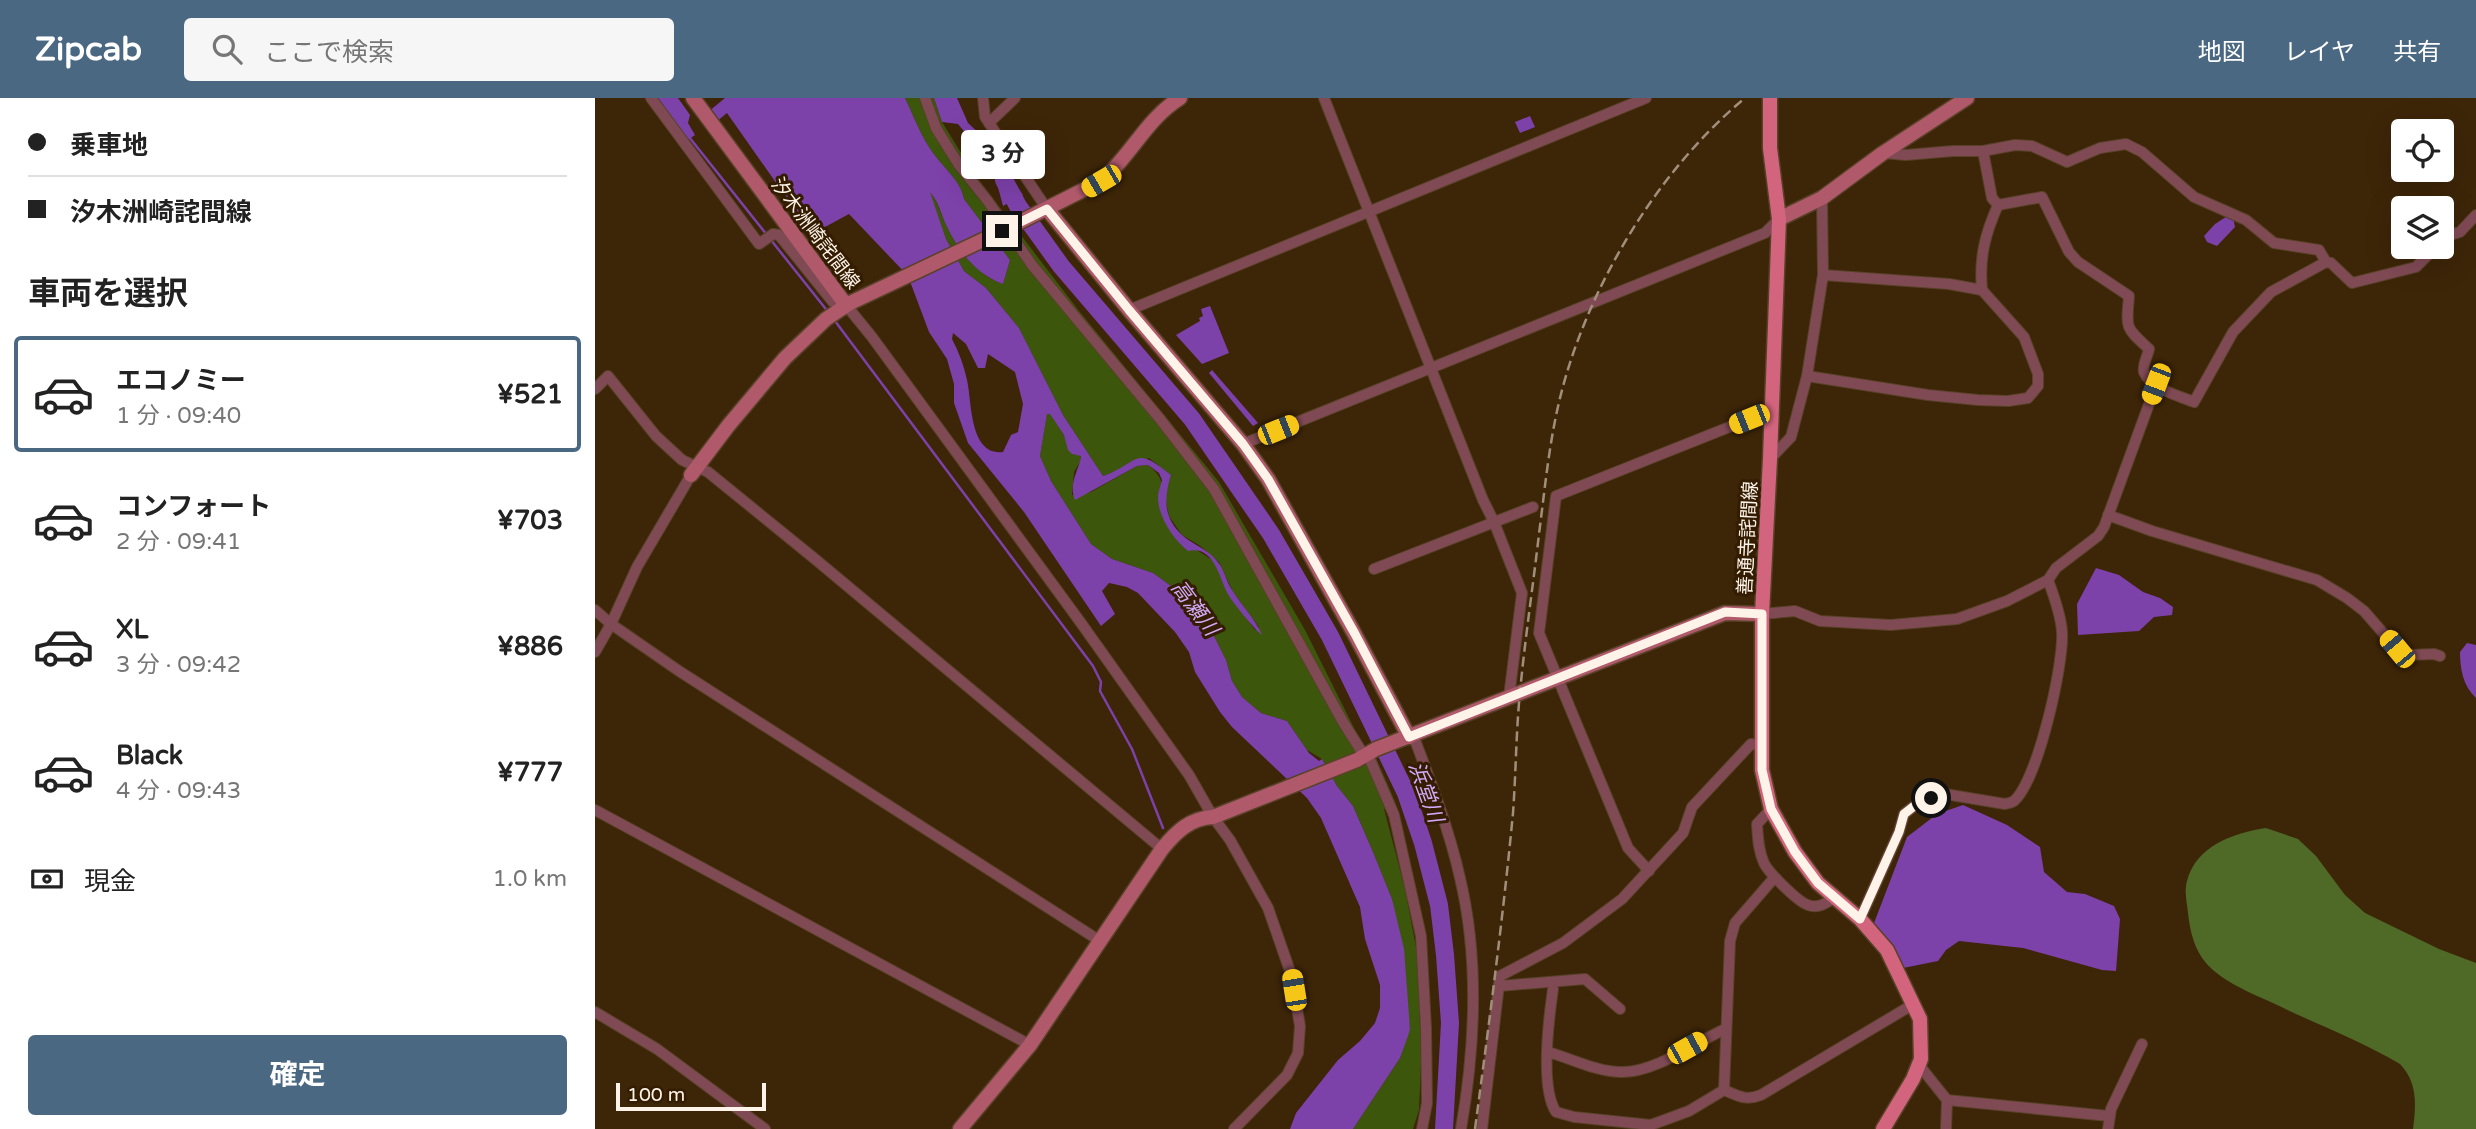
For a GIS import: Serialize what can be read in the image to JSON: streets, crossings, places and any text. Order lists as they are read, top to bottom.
{
  "streets": {
    "main road": ["善通寺詫間線"],
    "street": ["汐木洲崎詫間線"]
  },
  "water": ["高瀬川", "浜堂川"],
  "scale_bar": "100 m",
  "page": {
    "header": "Zipcab",
    "search": "ここで検索",
    "nav": ["地図", "レイヤ", "共有"],
    "banner": ["乗車地", "汐木洲崎詫間線"],
    "bubble": "3 分",
    "heading": "車両を選択",
    "list": [
      {
        "name": "エコノミー",
        "note": "1 分 · 09:40",
        "value": "¥521"
      },
      {
        "name": "コンフォート",
        "note": "2 分 · 09:41",
        "value": "¥703"
      },
      {
        "name": "XL",
        "note": "3 分 · 09:42",
        "value": "¥886"
      },
      {
        "name": "Black",
        "note": "4 分 · 09:43",
        "value": "¥777"
      }
    ],
    "pay": ["現金", "1.0 km"],
    "buttons": "確定",
    "scale": "100 m"
  }
}
